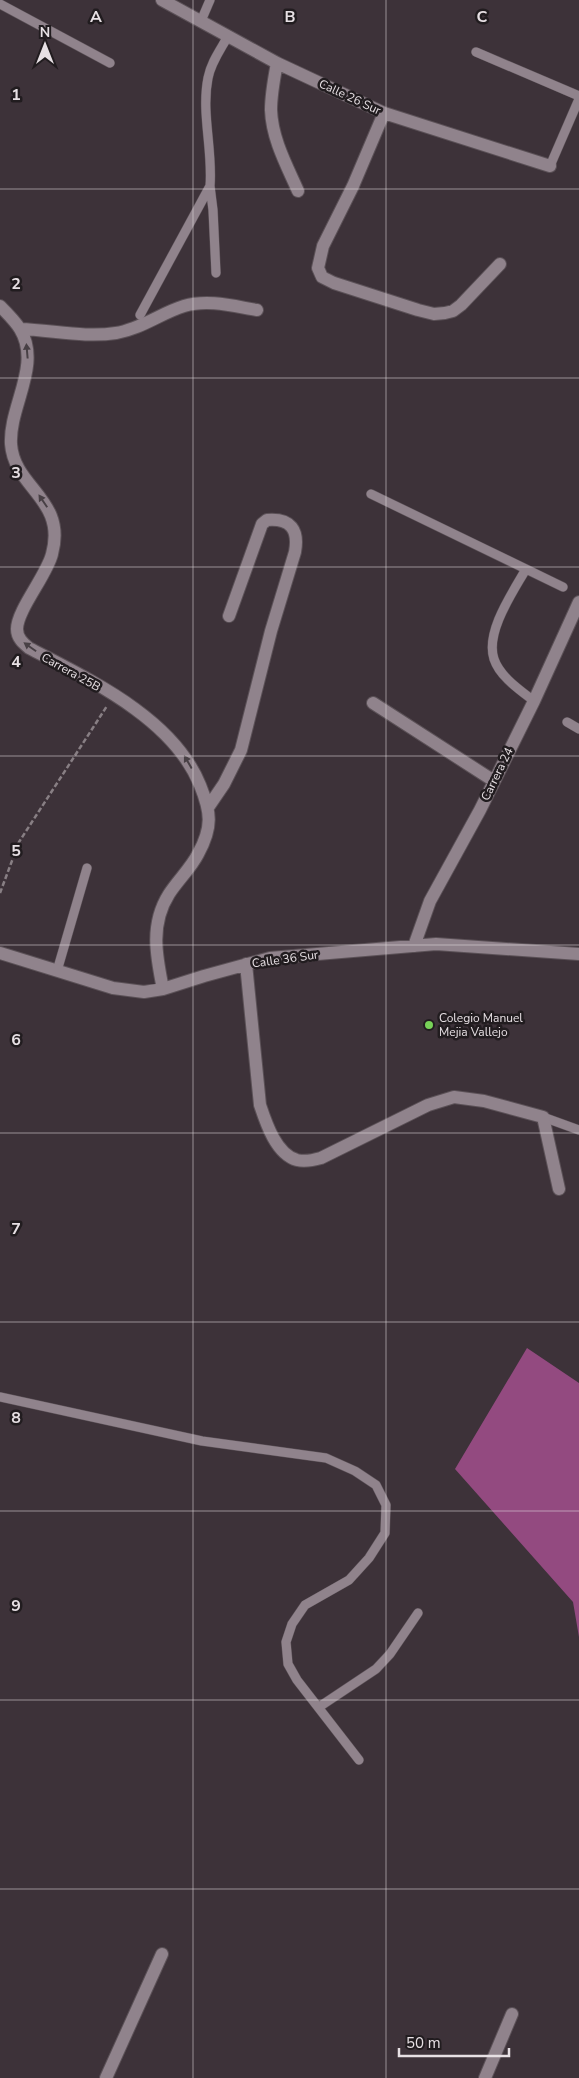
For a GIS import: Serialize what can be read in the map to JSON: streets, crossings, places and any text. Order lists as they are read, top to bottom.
{
  "streets": {
    "street": [
      "Calle 26 Sur",
      "Carrera 25B",
      "Carrera 24",
      "Calle 36 Sur"
    ]
  },
  "crossings": [
    ["Carrera 25B", "Calle 36 Sur"],
    ["Carrera 24", "Calle 36 Sur"]
  ],
  "one_way": ["Carrera 25B"],
  "places": ["Colegio Manuel Mejia Vallejo"],
  "scale_bar": "50 m",
  "north": "top",
  "grid": {
    "columns": ["A", "B", "C"],
    "rows": [
      "1",
      "2",
      "3",
      "4",
      "5",
      "6",
      "7",
      "8",
      "9"
    ]
  }
}
